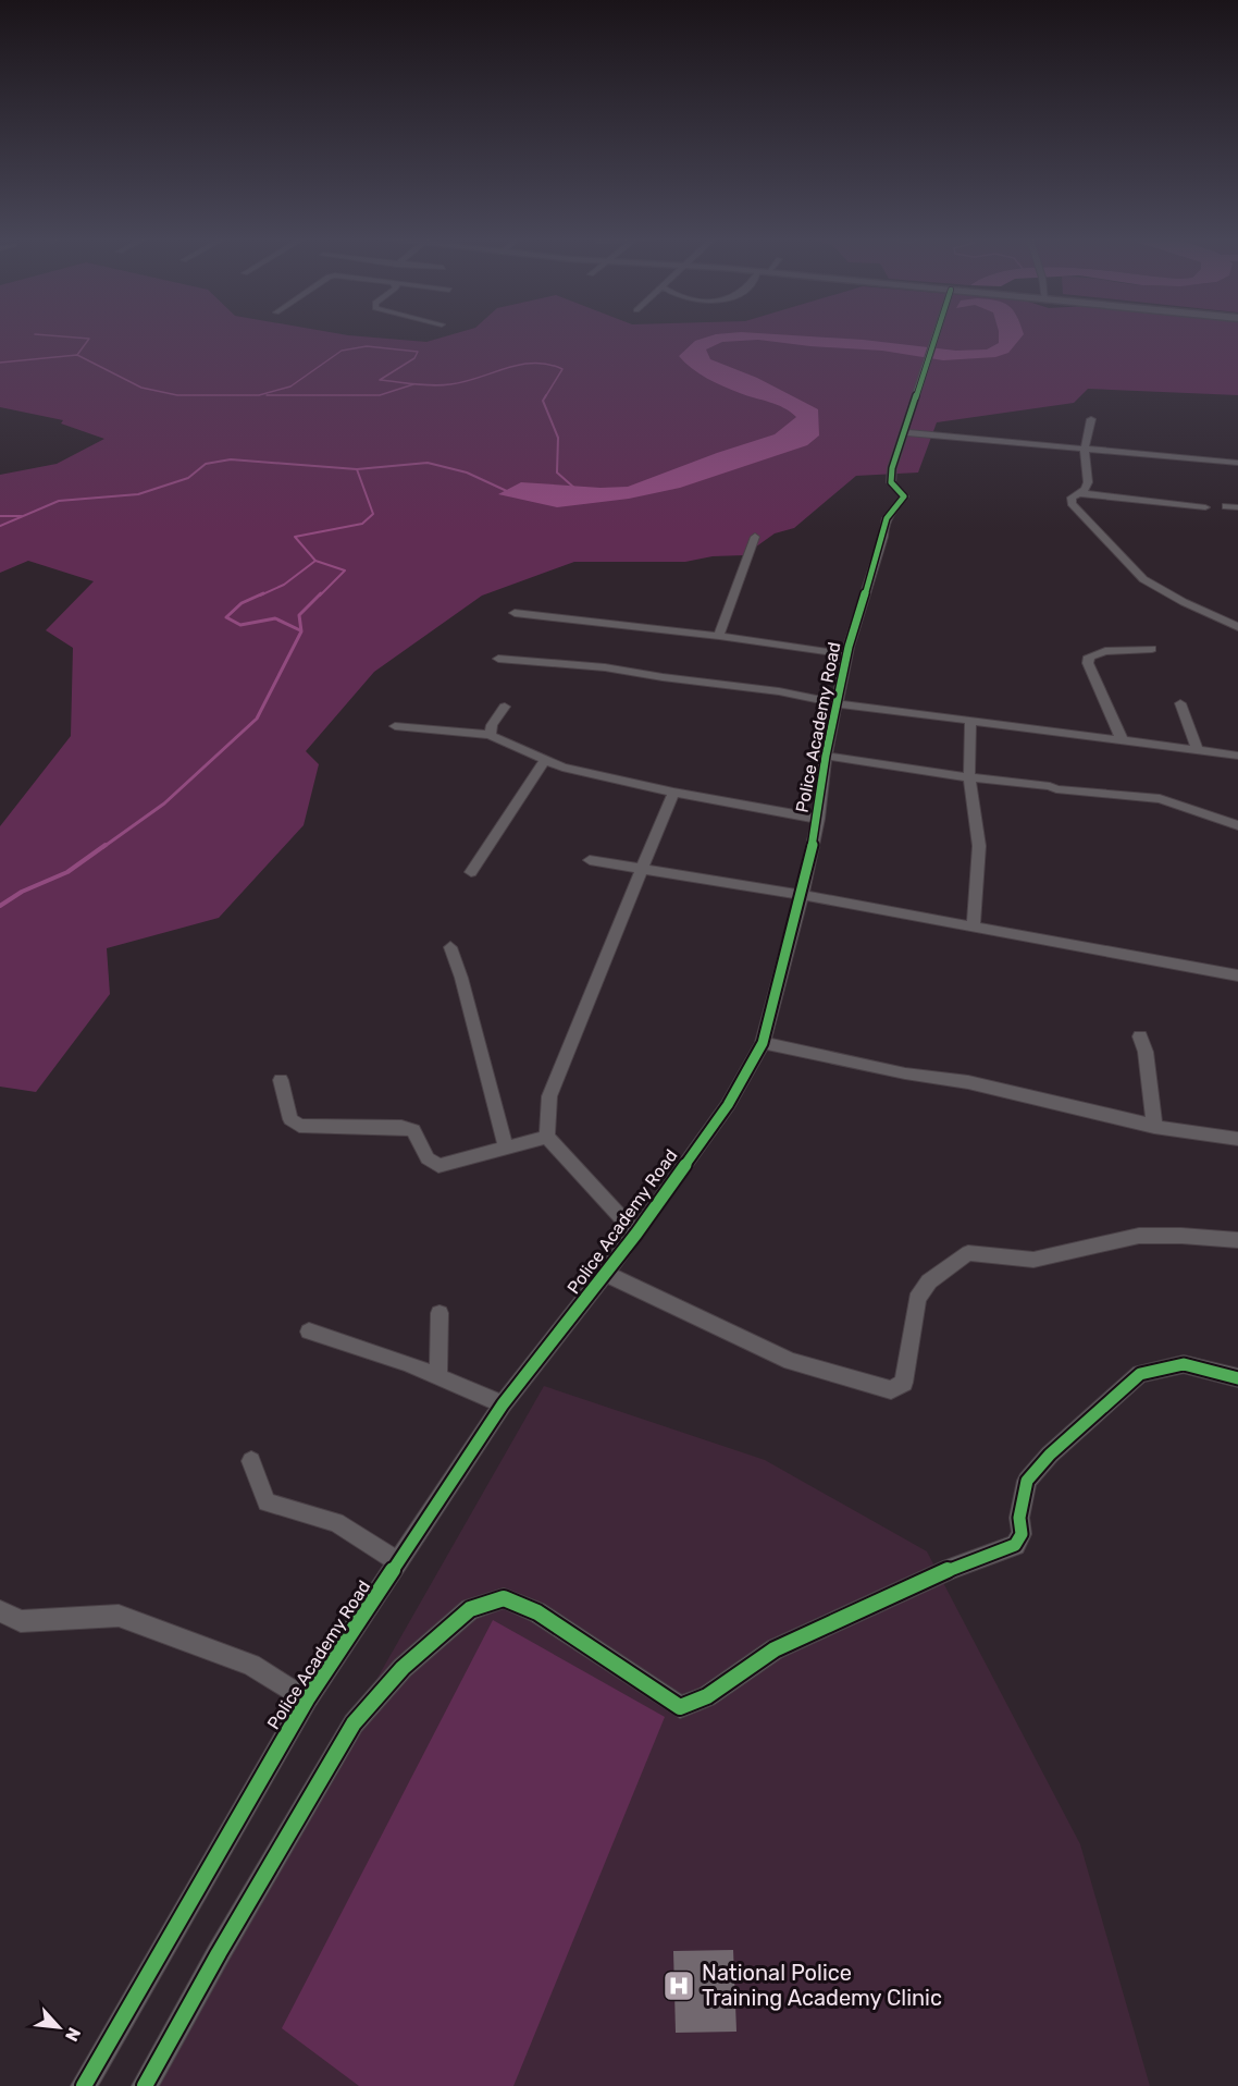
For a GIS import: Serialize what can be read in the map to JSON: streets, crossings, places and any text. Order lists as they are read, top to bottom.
{
  "streets": {
    "street": ["Police Academy Road"]
  },
  "places": {
    "hospital": ["National Police Training Academy Clinic"]
  },
  "north": "bottom right"
}
